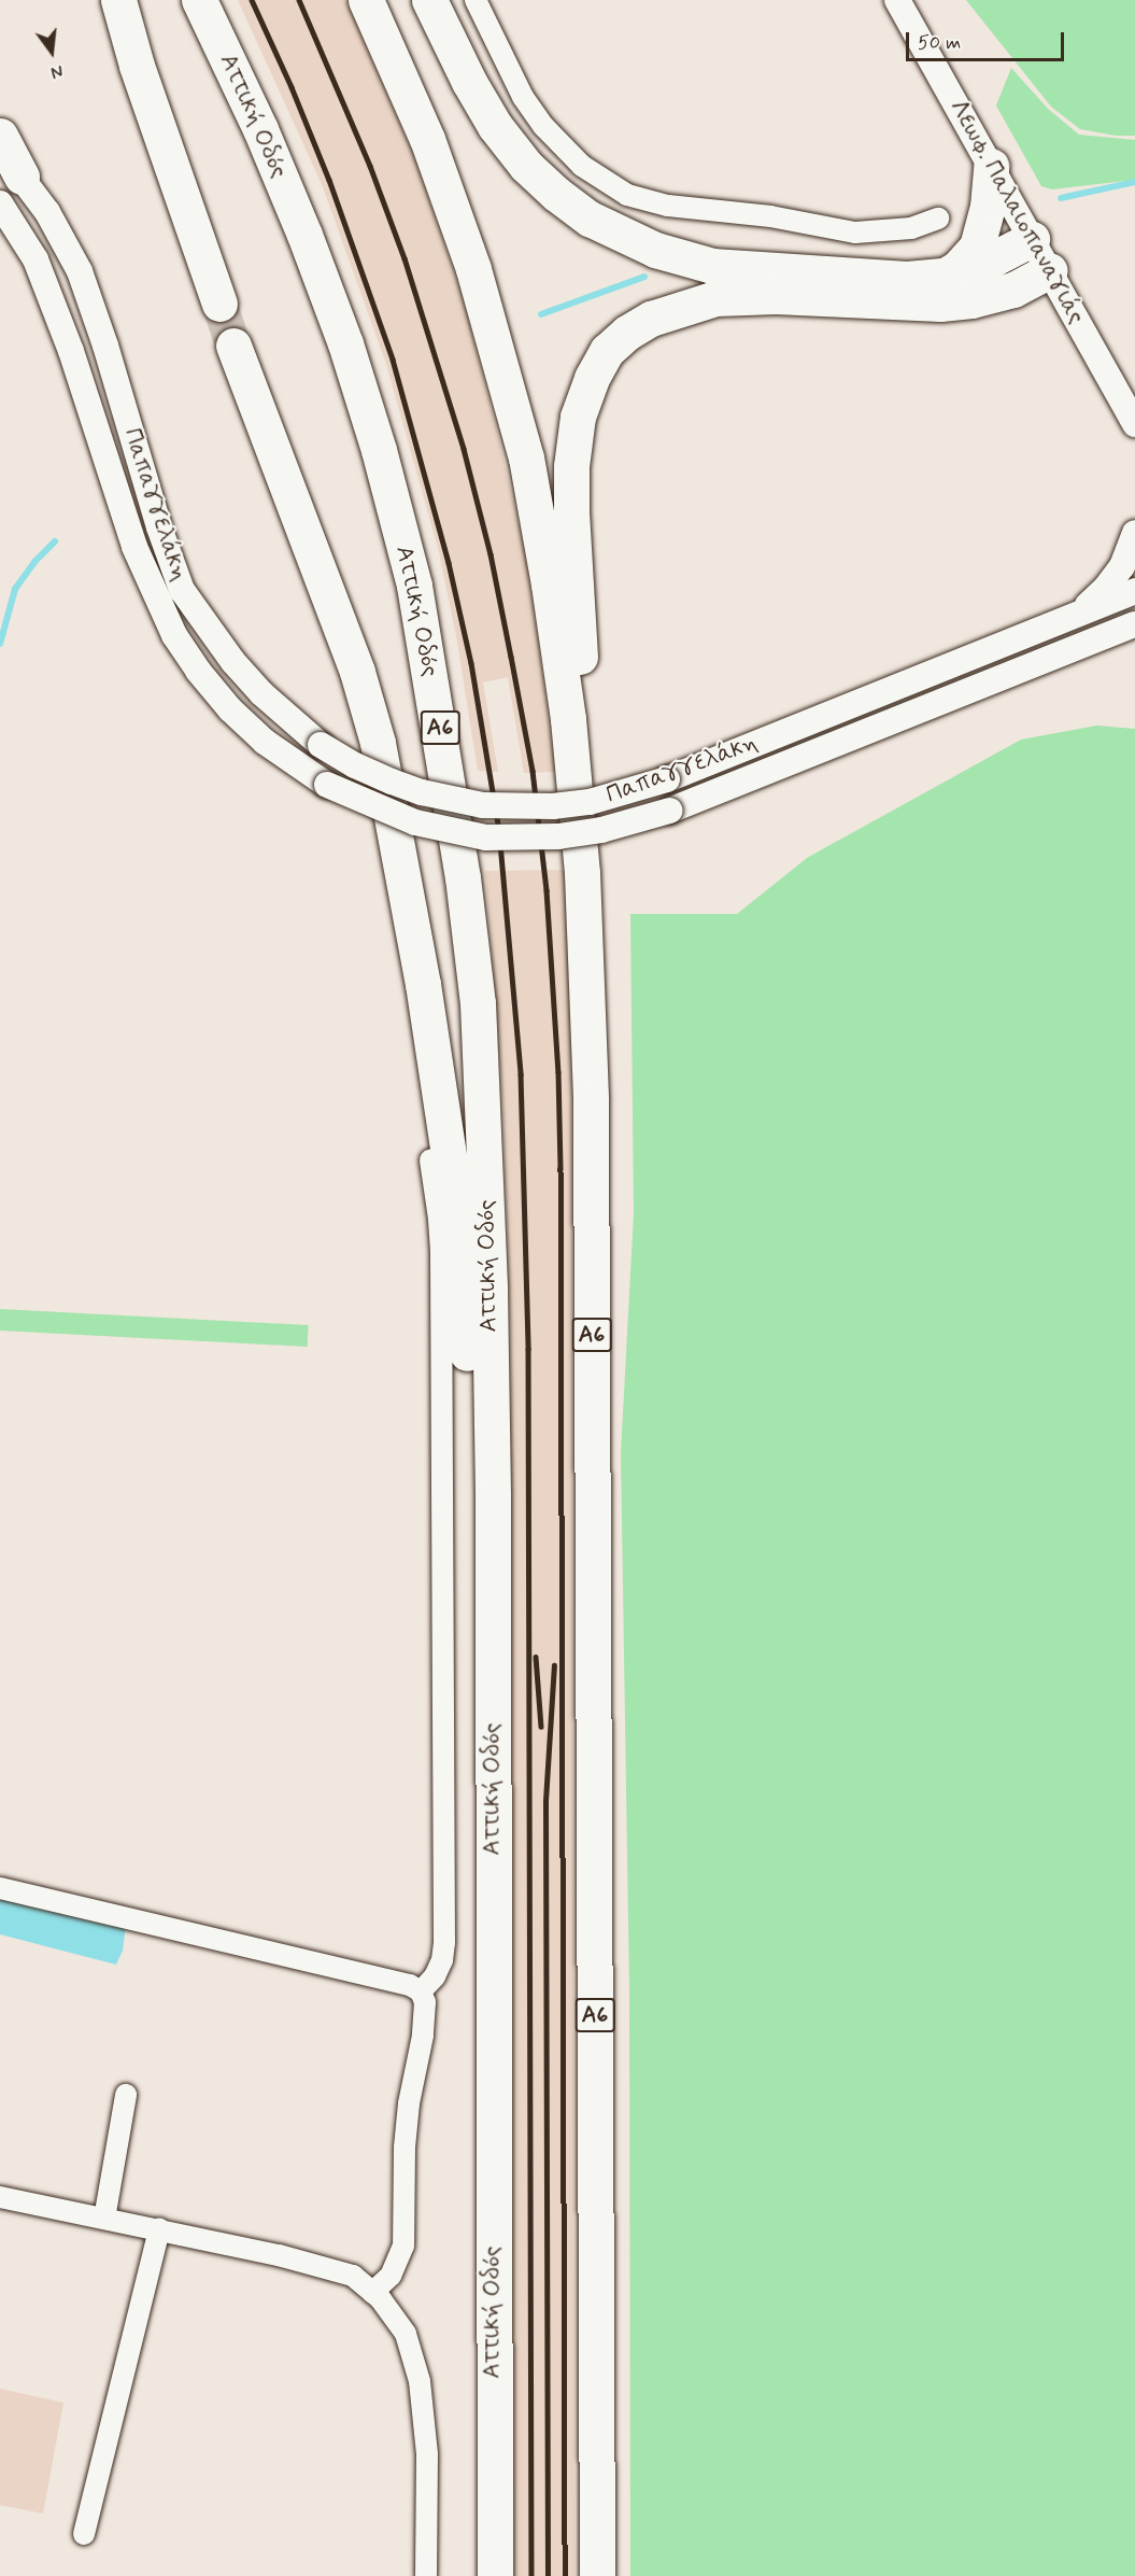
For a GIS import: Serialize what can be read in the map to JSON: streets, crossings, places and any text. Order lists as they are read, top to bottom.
{
  "streets": {
    "highway": ["Αττική Οδός", "Α6"],
    "street": ["Λεωφ. Παλαιοπαναγιάς", "Παπαγγελάκη"]
  },
  "scale_bar": "50 m",
  "north": "bottom"
}
